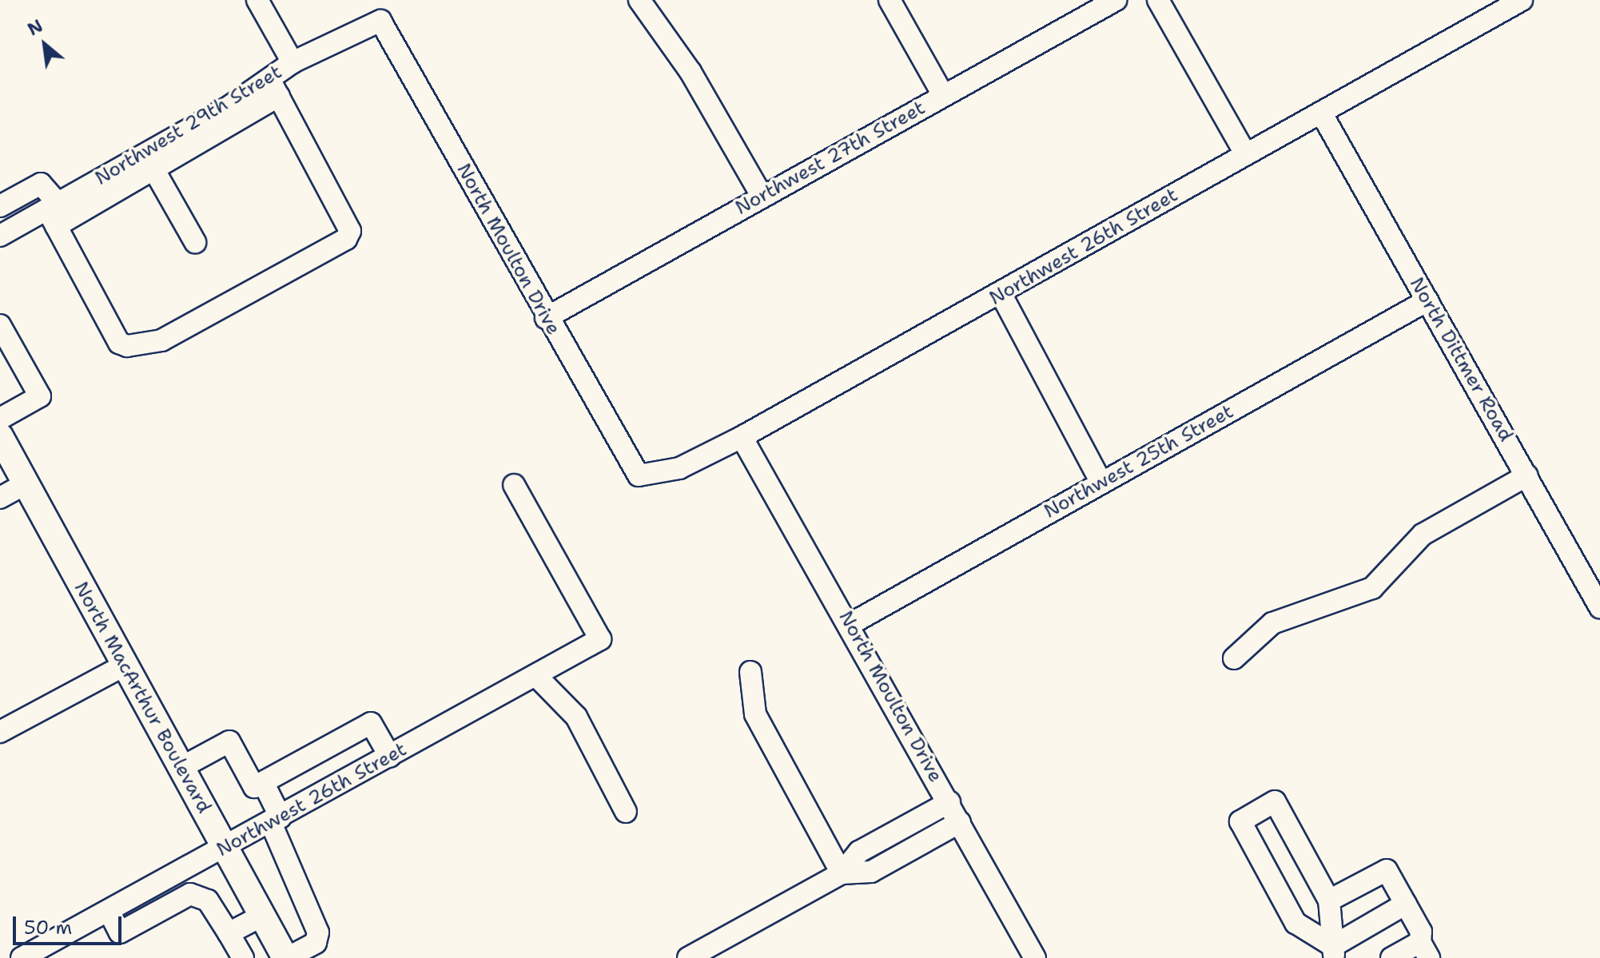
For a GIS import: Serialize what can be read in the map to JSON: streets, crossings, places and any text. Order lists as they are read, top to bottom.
{
  "streets": {
    "main road": ["North MacArthur Boulevard"],
    "street": [
      "Northwest 29th Street",
      "Northwest 27th Street",
      "Northwest 26th Street",
      "North Moulton Drive",
      "North Dittmer Road",
      "Northwest 25th Street"
    ]
  },
  "crossings": [
    ["Northwest 29th Street", "North Moulton Drive"],
    ["Northwest 27th Street", "North Moulton Drive"],
    ["Northwest 26th Street", "North Moulton Drive"],
    ["Northwest 26th Street", "North Dittmer Road"],
    ["Northwest 26th Street", "North MacArthur Boulevard"],
    ["North Moulton Drive", "Northwest 25th Street"],
    ["North Dittmer Road", "Northwest 25th Street"]
  ],
  "scale_bar": "50 m",
  "north": "top left"
}
